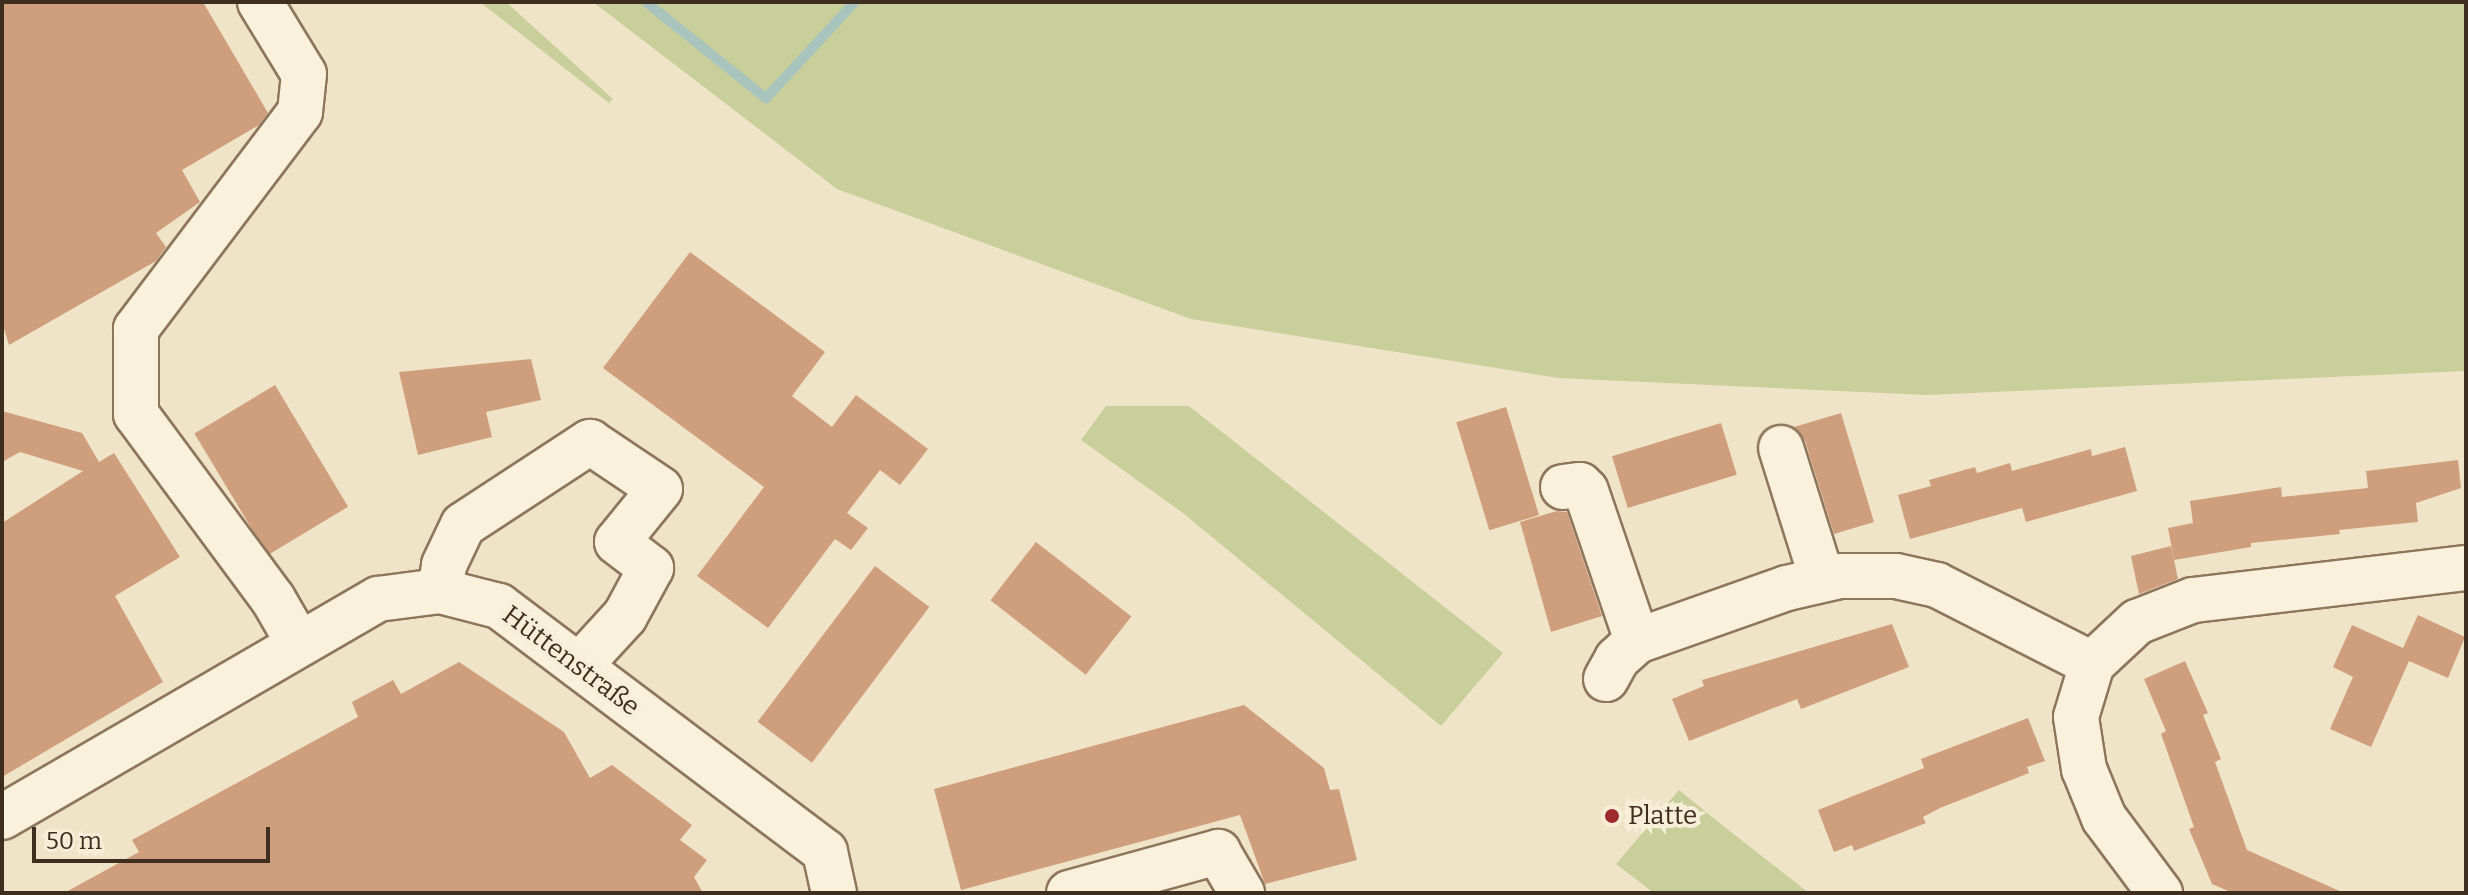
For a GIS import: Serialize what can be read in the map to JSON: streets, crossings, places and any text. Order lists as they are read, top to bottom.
{
  "streets": {
    "street": ["Hüttenstraße"]
  },
  "places": ["Platte"],
  "scale_bar": "50 m"
}
